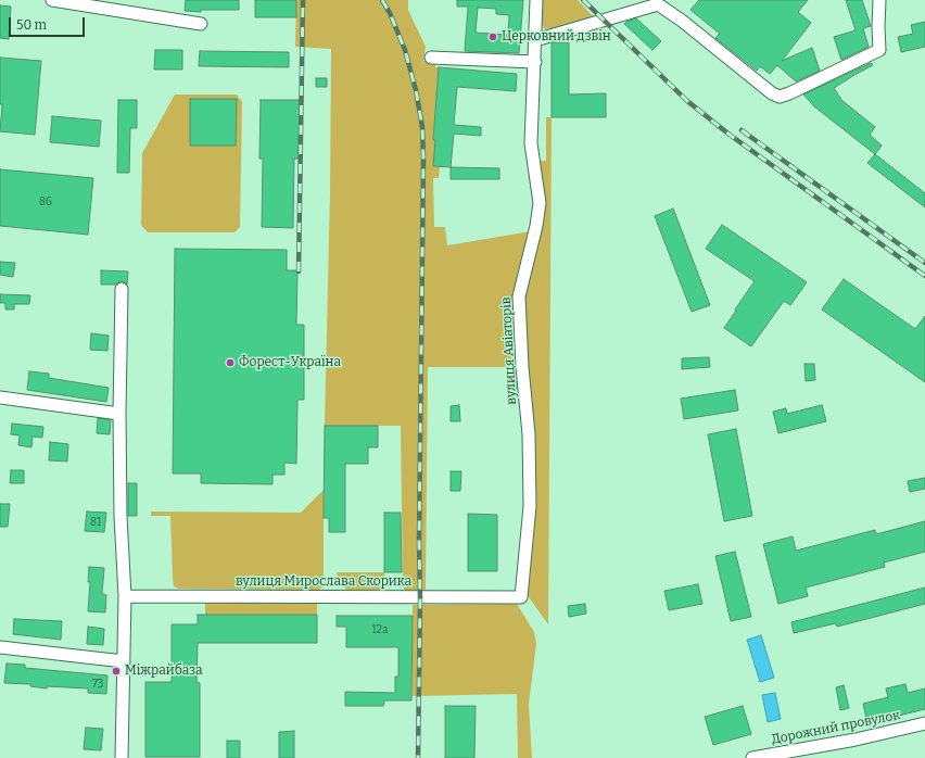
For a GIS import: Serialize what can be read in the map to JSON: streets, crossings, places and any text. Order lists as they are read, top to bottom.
{
  "streets": {
    "street": ["вулиця Авіаторів", "вулиця Мирослава Скорика", "Дорожний провулок"]
  },
  "crossings": [
    ["вулиця Авіаторів", "вулиця Мирослава Скорика"]
  ],
  "places": ["Церковний дзвін", "Форест-Україна", "Міжрайбаза"],
  "house_numbers": [
    "86",
    "81",
    "12а",
    "73"
  ],
  "scale_bar": "50 m"
}
